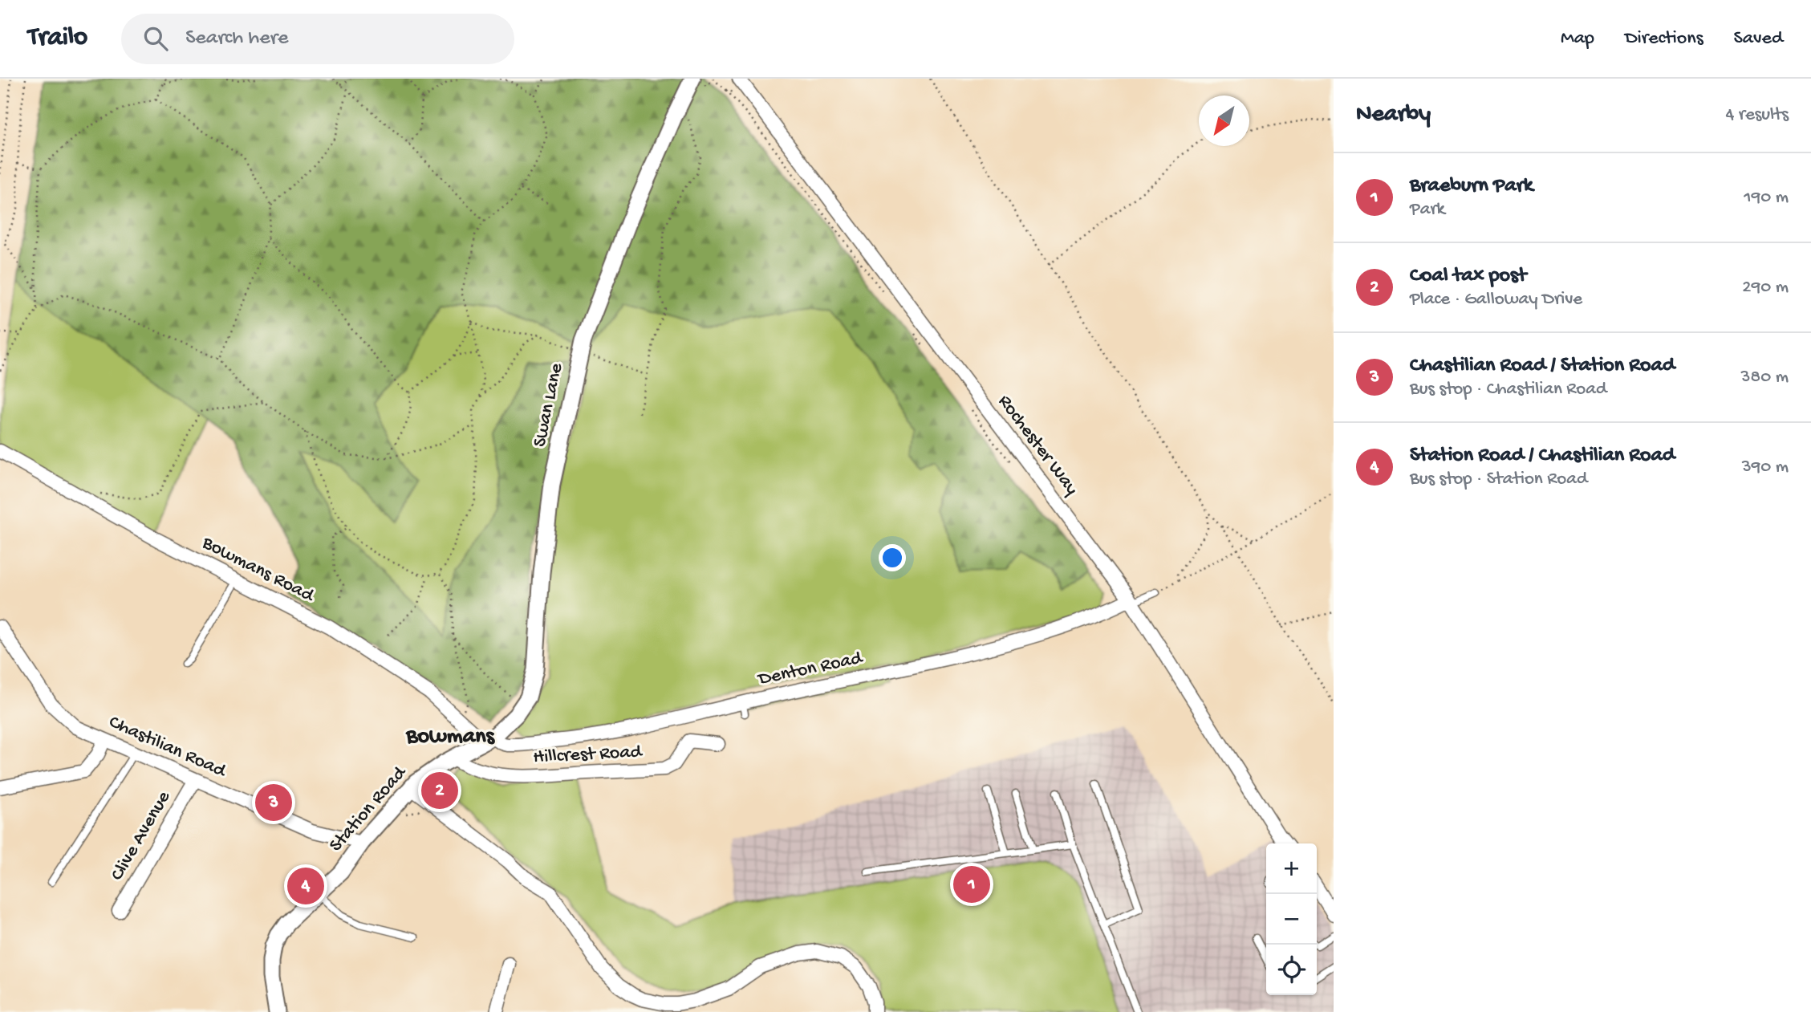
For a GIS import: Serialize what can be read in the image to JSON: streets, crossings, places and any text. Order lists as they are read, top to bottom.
{
  "streets": {
    "street": [
      "Swan Lane",
      "Rochester Way",
      "Bowmans Road",
      "Denton Road",
      "Chastilian Road",
      "Hillcrest Road",
      "Station Road",
      "Clive Avenue"
    ]
  },
  "crossings": [
    ["Swan Lane", "Bowmans Road"],
    ["Swan Lane", "Denton Road"],
    ["Swan Lane", "Station Road"],
    ["Rochester Way", "Denton Road"],
    ["Bowmans Road", "Denton Road"],
    ["Bowmans Road", "Station Road"],
    ["Denton Road", "Station Road"],
    ["Chastilian Road", "Station Road"],
    ["Chastilian Road", "Clive Avenue"],
    ["Hillcrest Road", "Station Road"]
  ],
  "districts": ["Bowmans"],
  "north": "bottom left",
  "page": {
    "header": "Trailo",
    "search": "Search here",
    "nav": ["Map", "Directions", "Saved"],
    "heading": ["Nearby", "4 results"],
    "list": [
      {
        "mark": "1",
        "name": "Braeburn Park",
        "note": "Park",
        "value": "190 m"
      },
      {
        "mark": "2",
        "name": "Coal tax post",
        "note": "Place · Galloway Drive",
        "value": "290 m"
      },
      {
        "mark": "3",
        "name": "Chastilian Road / Station Road",
        "note": "Bus stop · Chastilian Road",
        "value": "380 m"
      },
      {
        "mark": "4",
        "name": "Station Road / Chastilian Road",
        "note": "Bus stop · Station Road",
        "value": "390 m"
      }
    ],
    "pins": [
      "2",
      "3",
      "1",
      "4"
    ],
    "map_buttons": ["+", "−"]
  }
}
